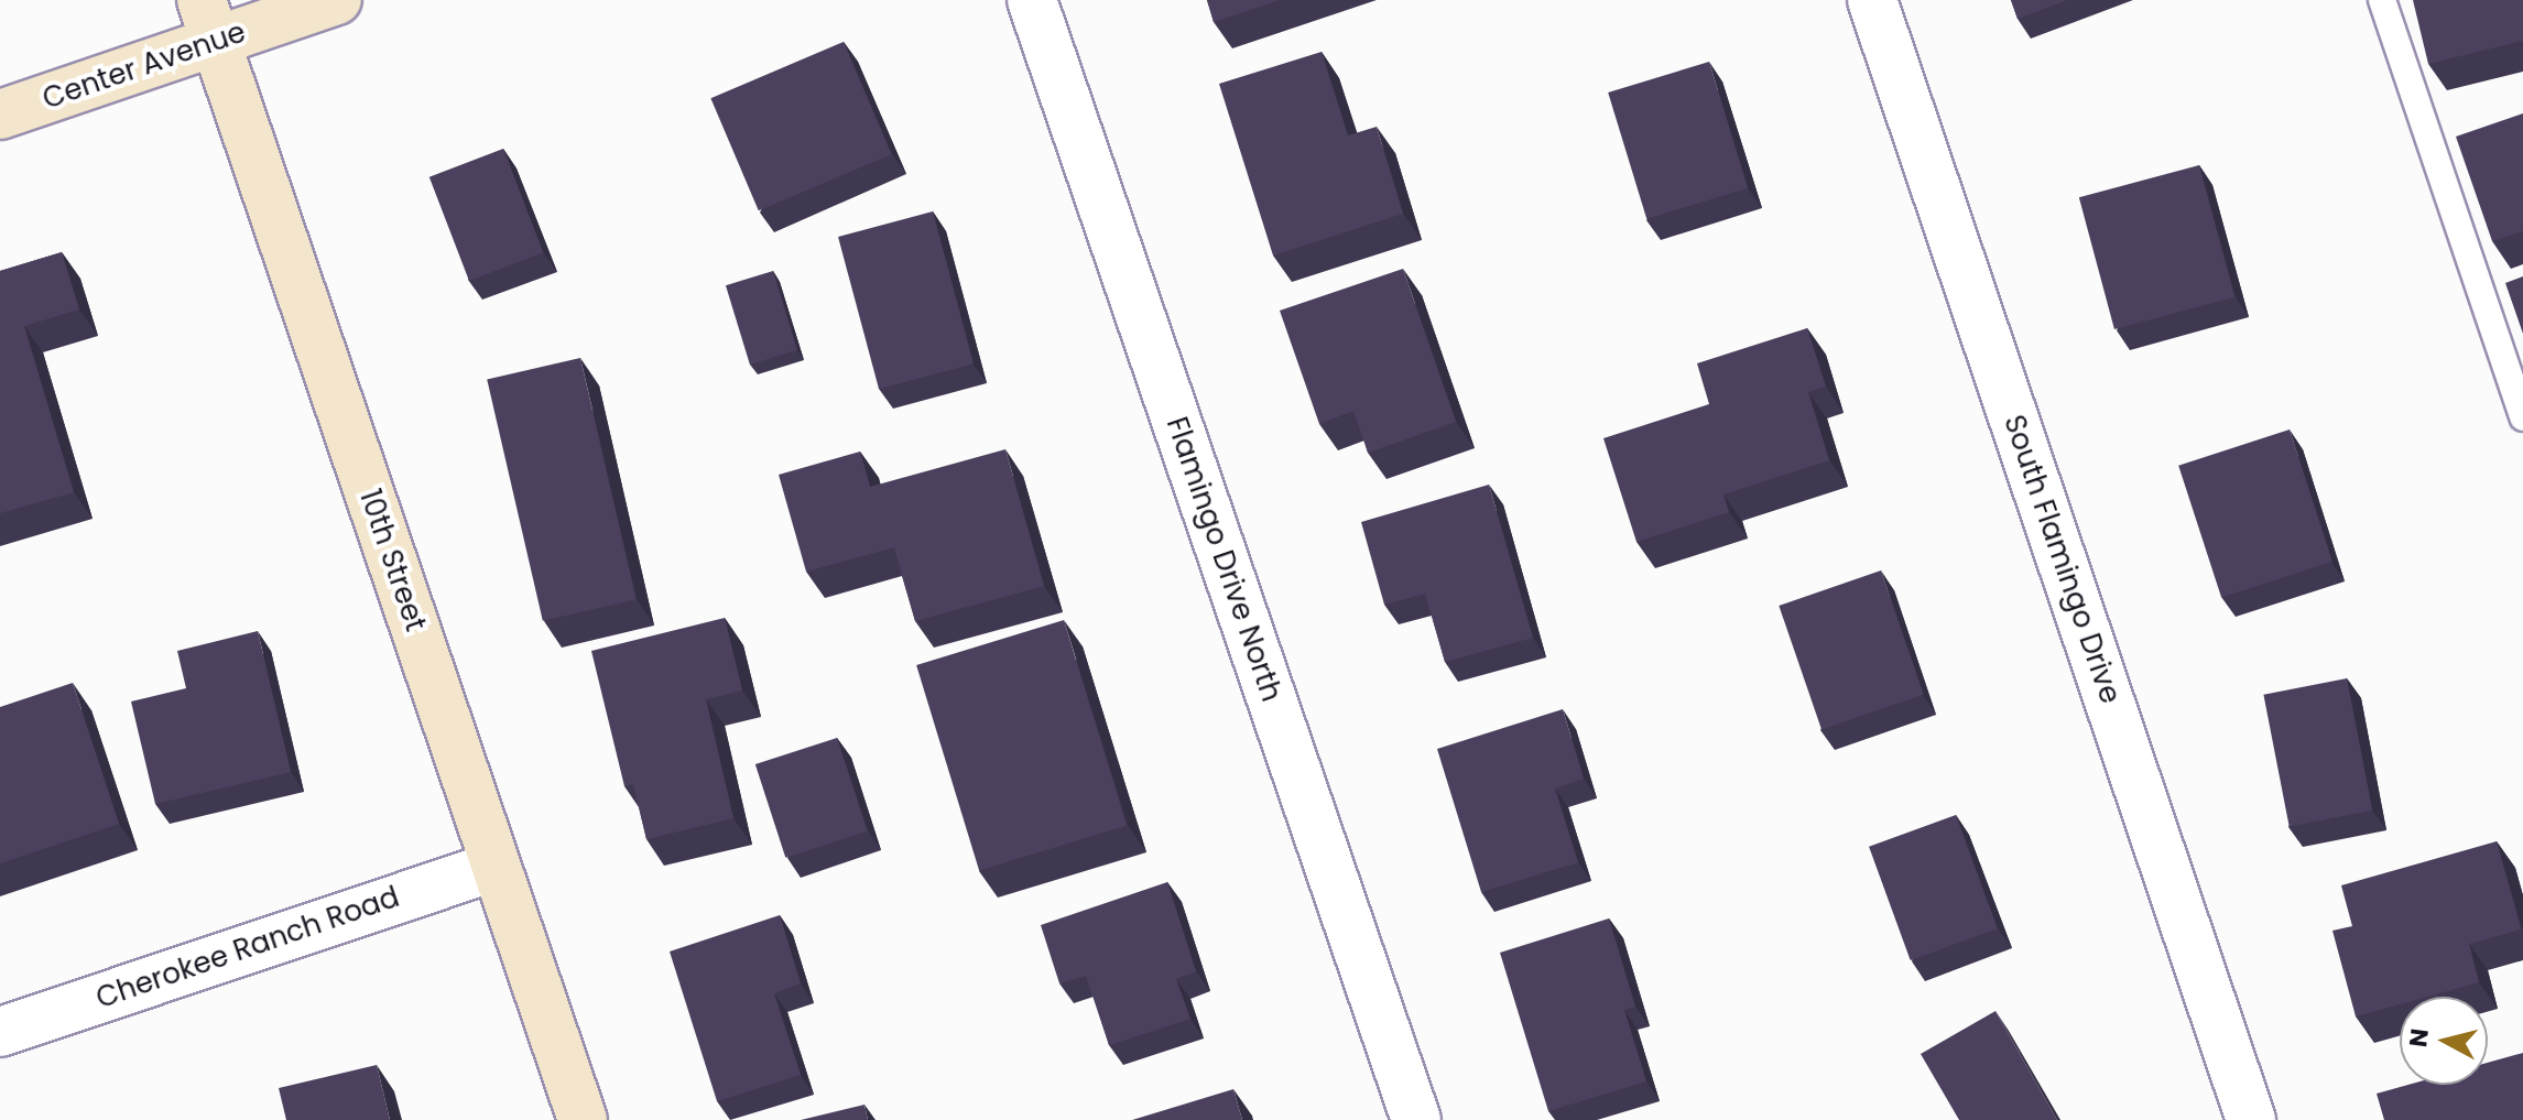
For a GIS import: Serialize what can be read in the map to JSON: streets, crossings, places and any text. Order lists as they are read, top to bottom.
{
  "streets": {
    "street": [
      "Center Avenue",
      "Flamingo Drive North",
      "South Flamingo Drive",
      "10th Street",
      "Cherokee Ranch Road"
    ]
  },
  "crossings": [
    ["Center Avenue", "10th Street"],
    ["10th Street", "Cherokee Ranch Road"]
  ],
  "north": "left"
}
